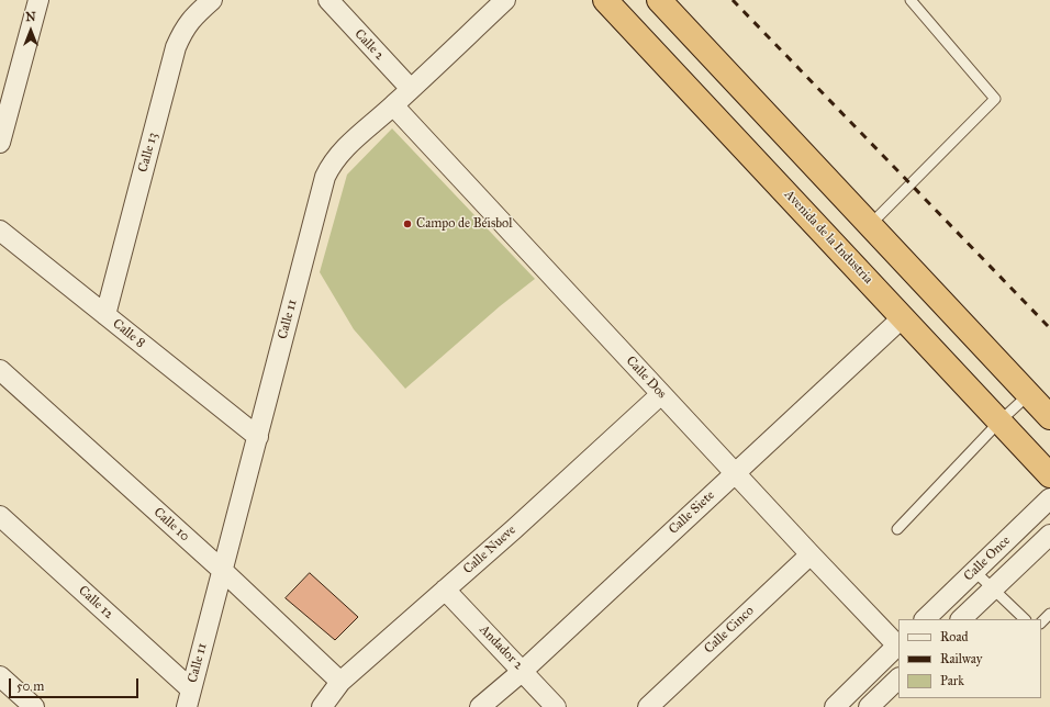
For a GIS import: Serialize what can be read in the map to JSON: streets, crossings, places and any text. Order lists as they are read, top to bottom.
{
  "streets": {
    "highway": ["Avenida de la Industria"],
    "street": [
      "Calle 2",
      "Calle 13",
      "Calle 11",
      "Calle 8",
      "Calle Dos",
      "Calle Siete",
      "Calle 10",
      "Calle Nueve",
      "Calle Once",
      "Calle 12",
      "Calle Cinco",
      "Andador 2"
    ]
  },
  "crossings": [
    ["Calle 2", "Calle 11"],
    ["Calle 13", "Calle 8"],
    ["Avenida de la Industria", "Calle Siete"],
    ["Calle 11", "Calle 8"],
    ["Calle 11", "Calle Dos"],
    ["Calle 11", "Calle 10"],
    ["Calle 11", "Calle 12"],
    ["Calle Dos", "Calle Siete"],
    ["Calle Dos", "Calle Nueve"],
    ["Calle Dos", "Calle Cinco"],
    ["Calle Siete", "Andador 2"],
    ["Calle 10", "Calle Nueve"],
    ["Calle Nueve", "Andador 2"]
  ],
  "places": ["Campo de Béisbol"],
  "legend": ["Road", "Railway", "Park"],
  "scale_bar": "50 m",
  "north": "top"
}
